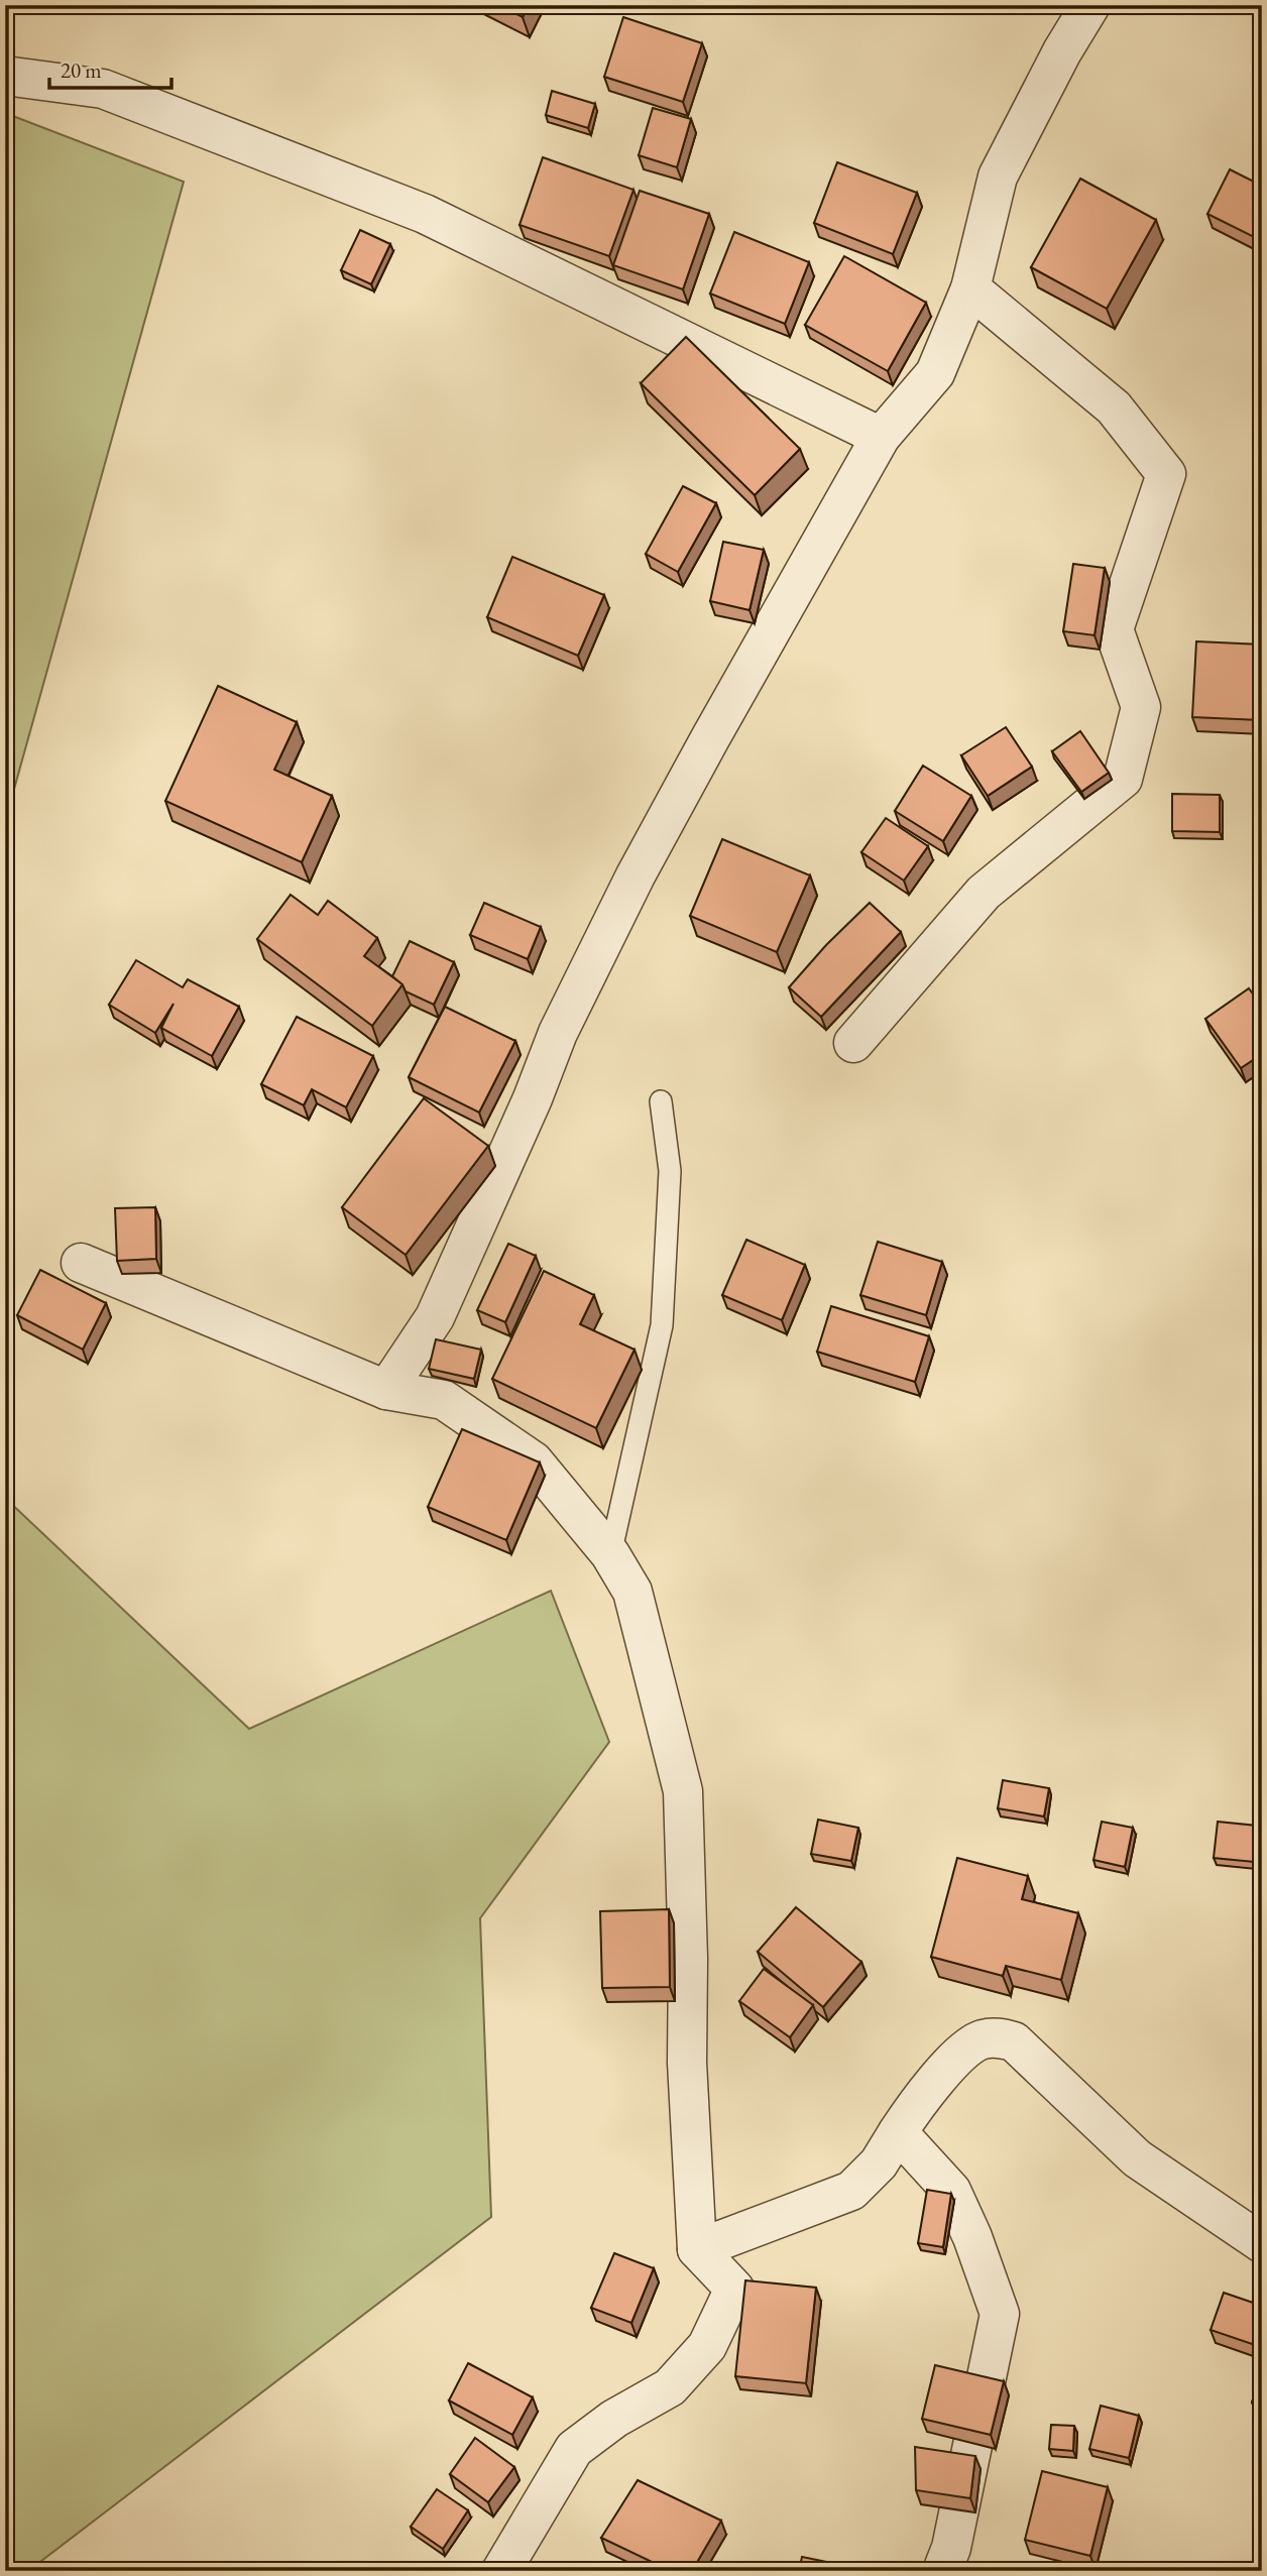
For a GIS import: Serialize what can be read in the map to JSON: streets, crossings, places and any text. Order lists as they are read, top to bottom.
{
  "scale_bar": "20 m"
}
